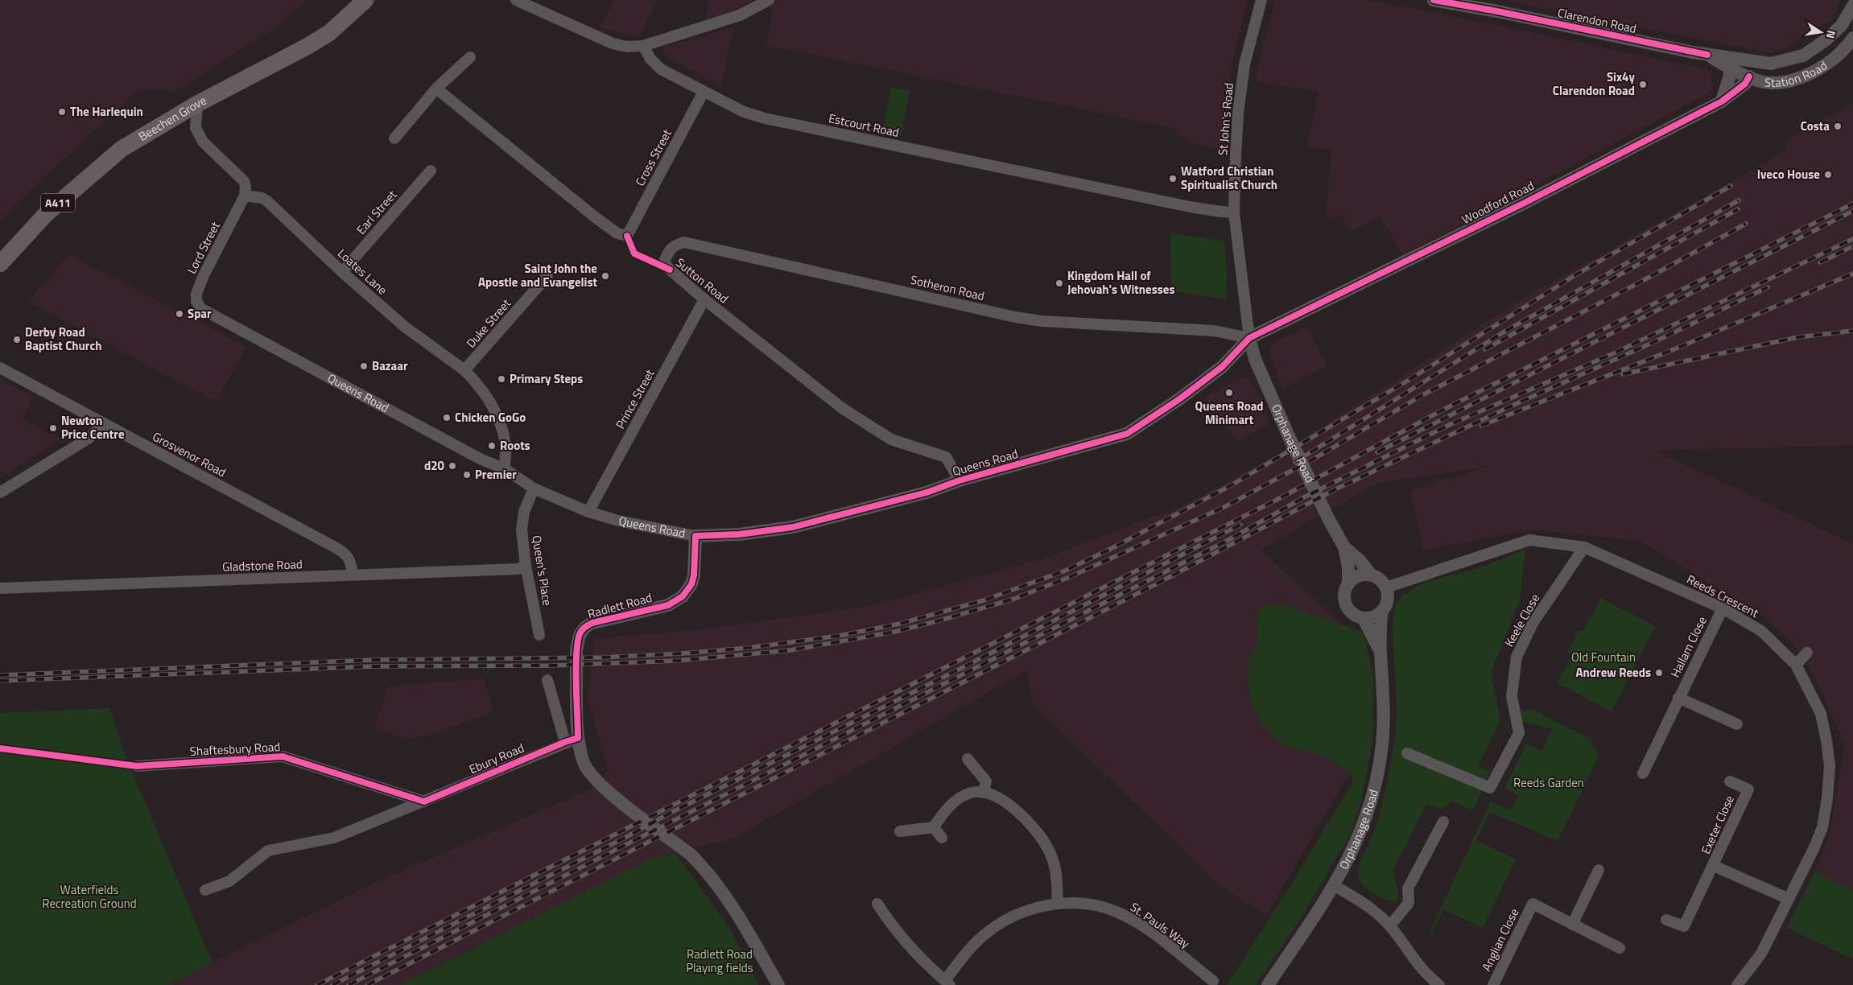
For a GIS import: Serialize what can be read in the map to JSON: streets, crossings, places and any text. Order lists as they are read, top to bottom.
{
  "streets": {
    "main road": ["Beechen Grove", "A411"],
    "street": [
      "Clarendon Road",
      "Station Road",
      "St John's Road",
      "Estcourt Road",
      "Cross Street",
      "Woodford Road",
      "Earl Street",
      "Lord Street",
      "Loates Lane",
      "Sutton Road",
      "Sotheron Road",
      "Duke Street",
      "Queens Road",
      "Prince Street",
      "Orphanage Road",
      "Grosvenor Road",
      "Gladstone Road",
      "Queen's Place",
      "Reeds Crescent",
      "Radlett Road",
      "Keele Close",
      "Hallam Close",
      "Shaftesbury Road",
      "Ebury Road",
      "Exeter Close",
      "St. Pauls Way",
      "Anglian Close"
    ]
  },
  "crossings": [
    ["Clarendon Road", "Station Road"],
    ["Station Road", "Woodford Road"],
    ["St John's Road", "Estcourt Road"],
    ["St John's Road", "Woodford Road"],
    ["St John's Road", "Sotheron Road"],
    ["St John's Road", "Queens Road"],
    ["St John's Road", "Orphanage Road"],
    ["Estcourt Road", "Cross Street"],
    ["Woodford Road", "Sotheron Road"],
    ["Woodford Road", "Queens Road"],
    ["Woodford Road", "Orphanage Road"],
    ["Earl Street", "Loates Lane"],
    ["Lord Street", "Loates Lane"],
    ["Lord Street", "Queens Road"],
    ["Loates Lane", "Duke Street"],
    ["Loates Lane", "Queens Road"],
    ["Sutton Road", "Sotheron Road"],
    ["Sutton Road", "Queens Road"],
    ["Sutton Road", "Prince Street"],
    ["Sotheron Road", "Queens Road"],
    ["Sotheron Road", "Orphanage Road"],
    ["Queens Road", "Prince Street"],
    ["Queens Road", "Orphanage Road"],
    ["Queens Road", "Queen's Place"],
    ["Queens Road", "Radlett Road"],
    ["Orphanage Road", "Reeds Crescent"],
    ["Grosvenor Road", "Gladstone Road"],
    ["Gladstone Road", "Queen's Place"],
    ["Reeds Crescent", "Keele Close"],
    ["Reeds Crescent", "Hallam Close"],
    ["Reeds Crescent", "Exeter Close"],
    ["Radlett Road", "Ebury Road"],
    ["Shaftesbury Road", "Ebury Road"]
  ],
  "parks": [
    "Old Fountain",
    "Reeds Garden",
    "Waterfields Recreation Ground",
    "Radlett Road Playing fields"
  ],
  "places": [
    "Six4y Clarendon Road",
    "The Harlequin",
    "Costa",
    "Iveco House",
    "Watford Christian Spiritualist Church",
    "Saint John the Apostle and Evangelist",
    "Kingdom Hall of Jehovah's Witnesses",
    "Spar",
    "Derby Road Baptist Church",
    "Bazaar",
    "Primary Steps",
    "Queens Road Minimart",
    "Chicken GoGo",
    "Newton Price Centre",
    "Roots",
    "d20",
    "Premier",
    "Andrew Reeds"
  ],
  "north": "right"
}
